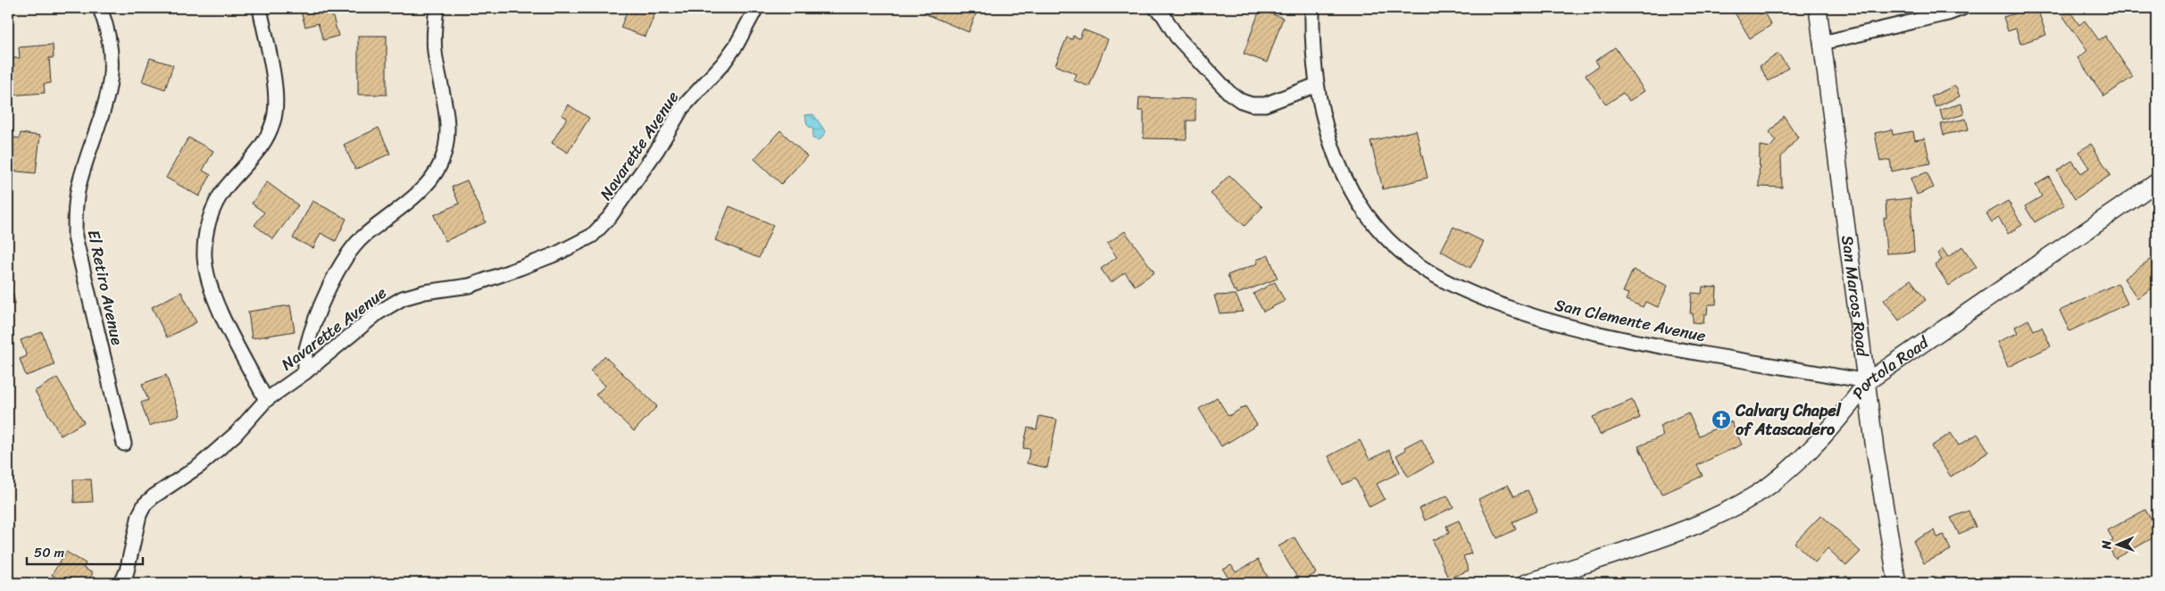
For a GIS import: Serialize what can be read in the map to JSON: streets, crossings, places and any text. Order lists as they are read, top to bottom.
{
  "streets": {
    "street": [
      "Navarette Avenue",
      "El Retiro Avenue",
      "San Marcos Road",
      "San Clemente Avenue",
      "Portola Road"
    ]
  },
  "crossings": [
    ["San Marcos Road", "San Clemente Avenue"],
    ["San Marcos Road", "Portola Road"],
    ["San Clemente Avenue", "Portola Road"]
  ],
  "places": {
    "church": ["Calvary Chapel of Atascadero"]
  },
  "scale_bar": "50 m",
  "north": "left"
}
